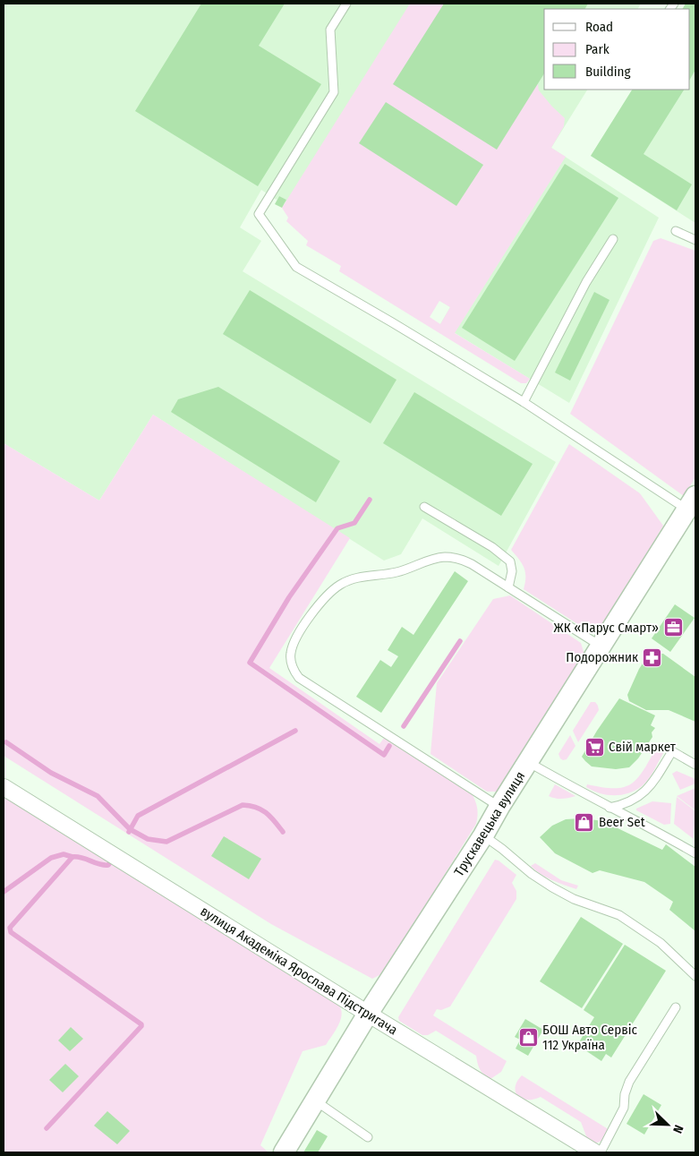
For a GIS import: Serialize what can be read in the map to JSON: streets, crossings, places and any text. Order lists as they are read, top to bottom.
{
  "streets": {
    "street": ["Трускавецька вулиця", "вулиця Академіка Ярослава Підстригача"]
  },
  "crossings": [
    ["Трускавецька вулиця", "вулиця Академіка Ярослава Підстригача"]
  ],
  "places": {
    "office": ["ЖК «Парус Смарт»"],
    "pharmacy": ["Подорожник"],
    "supermarket": ["Свiй маркет"],
    "shop": ["Beer Set", "БОШ Авто Сервіс 112 Україна"]
  },
  "legend": ["Road", "Park", "Building"],
  "north": "bottom right"
}
